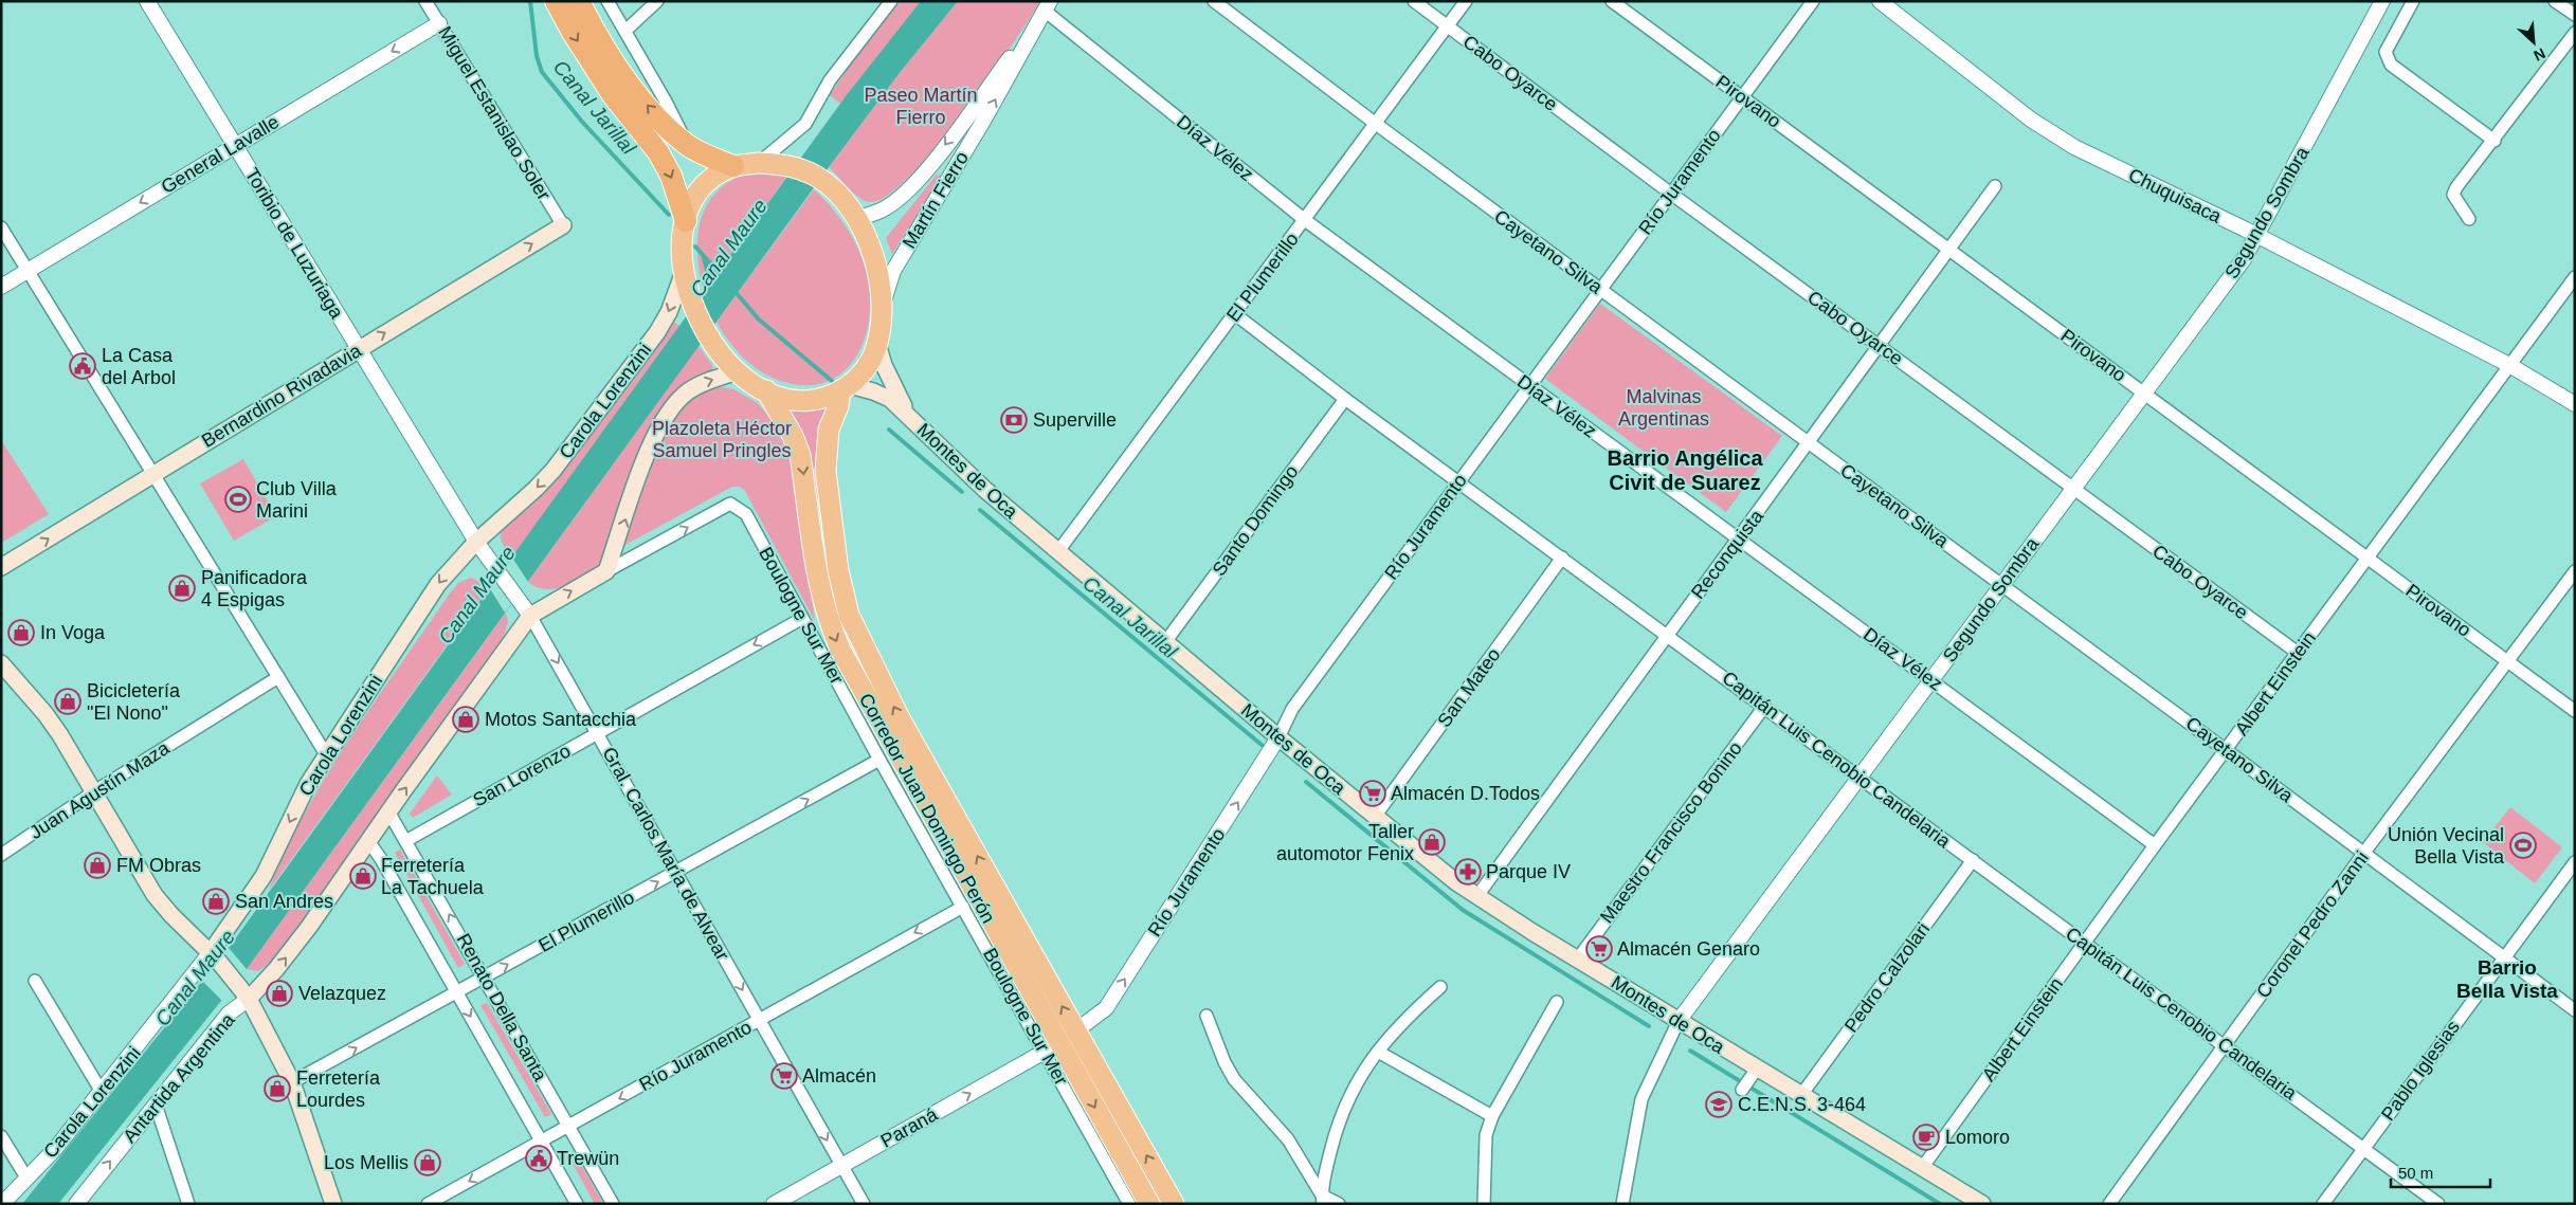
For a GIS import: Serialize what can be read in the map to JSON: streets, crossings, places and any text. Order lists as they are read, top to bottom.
{
  "streets": {
    "highway": ["Corredor Juan Domingo Perón"],
    "main road": [
      "Bernardino Rivadavia",
      "Carola Lorenzini",
      "Montes de Oca",
      "Antartida Argentina"
    ],
    "street": [
      "Cabo Oyarce",
      "Pirovano",
      "Miguel Estanislao Soler",
      "Díaz Vélez",
      "General Lavalle",
      "Río Juramento",
      "Chuquisaca",
      "Martín Fierro",
      "Segundo Sombra",
      "Toribio de Luzuriaga",
      "Cayetano Silva",
      "El Plumerillo",
      "Santo Domingo",
      "Reconquista",
      "Boulogne Sur Mer",
      "Albert Einstein",
      "San Mateo",
      "Capitán Luis Cenobio Candelaria",
      "San Lorenzo",
      "Juan Agustín Maza",
      "Maestro Francisco Bonino",
      "Gral. Carlos María de Alvear",
      "Coronel Pedro Zanni",
      "Pedro Calzolari",
      "Renato Della Santa",
      "Pablo Iglesias",
      "Paraná"
    ]
  },
  "crossings": [
    ["Cabo Oyarce", "Río Juramento"],
    ["Cabo Oyarce", "Segundo Sombra"],
    ["Cabo Oyarce", "El Plumerillo"],
    ["Cabo Oyarce", "Reconquista"],
    ["Cabo Oyarce", "Albert Einstein"],
    ["Pirovano", "Río Juramento"],
    ["Pirovano", "Segundo Sombra"],
    ["Pirovano", "Reconquista"],
    ["Pirovano", "Albert Einstein"],
    ["Pirovano", "Coronel Pedro Zanni"],
    ["Miguel Estanislao Soler", "General Lavalle"],
    ["Miguel Estanislao Soler", "Bernardino Rivadavia"],
    ["Díaz Vélez", "Río Juramento"],
    ["Díaz Vélez", "Martín Fierro"],
    ["Díaz Vélez", "Segundo Sombra"],
    ["Díaz Vélez", "El Plumerillo"],
    ["Díaz Vélez", "Reconquista"],
    ["Díaz Vélez", "Albert Einstein"],
    ["General Lavalle", "Toribio de Luzuriaga"],
    ["Río Juramento", "Cayetano Silva"],
    ["Río Juramento", "Montes de Oca"],
    ["Río Juramento", "Boulogne Sur Mer"],
    ["Río Juramento", "Capitán Luis Cenobio Candelaria"],
    ["Río Juramento", "Corredor Juan Domingo Perón"],
    ["Río Juramento", "Gral. Carlos María de Alvear"],
    ["Río Juramento", "Renato Della Santa"],
    ["Río Juramento", "Paraná"],
    ["Chuquisaca", "Segundo Sombra"],
    ["Chuquisaca", "Albert Einstein"],
    ["Segundo Sombra", "Cayetano Silva"],
    ["Segundo Sombra", "Montes de Oca"],
    ["Segundo Sombra", "Capitán Luis Cenobio Candelaria"],
    ["Toribio de Luzuriaga", "Bernardino Rivadavia"],
    ["Toribio de Luzuriaga", "Gral. Carlos María de Alvear"],
    ["Cayetano Silva", "El Plumerillo"],
    ["Cayetano Silva", "Reconquista"],
    ["Cayetano Silva", "Albert Einstein"],
    ["Cayetano Silva", "Coronel Pedro Zanni"],
    ["Cayetano Silva", "Pablo Iglesias"],
    ["El Plumerillo", "Montes de Oca"],
    ["El Plumerillo", "Boulogne Sur Mer"],
    ["El Plumerillo", "Capitán Luis Cenobio Candelaria"],
    ["El Plumerillo", "Gral. Carlos María de Alvear"],
    ["El Plumerillo", "Renato Della Santa"],
    ["Bernardino Rivadavia", "Gral. Carlos María de Alvear"],
    ["Carola Lorenzini", "Gral. Carlos María de Alvear"],
    ["Montes de Oca", "Santo Domingo"],
    ["Montes de Oca", "Reconquista"],
    ["Montes de Oca", "Albert Einstein"],
    ["Montes de Oca", "San Mateo"],
    ["Montes de Oca", "Corredor Juan Domingo Perón"],
    ["Montes de Oca", "Maestro Francisco Bonino"],
    ["Montes de Oca", "Pedro Calzolari"],
    ["Santo Domingo", "Capitán Luis Cenobio Candelaria"],
    ["Reconquista", "Capitán Luis Cenobio Candelaria"],
    ["Boulogne Sur Mer", "San Lorenzo"],
    ["Boulogne Sur Mer", "Corredor Juan Domingo Perón"],
    ["Boulogne Sur Mer", "Antartida Argentina"],
    ["Boulogne Sur Mer", "Paraná"],
    ["Albert Einstein", "Capitán Luis Cenobio Candelaria"],
    ["San Mateo", "Capitán Luis Cenobio Candelaria"],
    ["Capitán Luis Cenobio Candelaria", "Maestro Francisco Bonino"],
    ["Capitán Luis Cenobio Candelaria", "Coronel Pedro Zanni"],
    ["Capitán Luis Cenobio Candelaria", "Pedro Calzolari"],
    ["Capitán Luis Cenobio Candelaria", "Pablo Iglesias"],
    ["San Lorenzo", "Gral. Carlos María de Alvear"],
    ["San Lorenzo", "Renato Della Santa"],
    ["Corredor Juan Domingo Perón", "Paraná"],
    ["Gral. Carlos María de Alvear", "Antartida Argentina"],
    ["Gral. Carlos María de Alvear", "Paraná"],
    ["Renato Della Santa", "Antartida Argentina"]
  ],
  "one_way": [
    "General Lavalle",
    "El Plumerillo",
    "Bernardino Rivadavia",
    "San Lorenzo",
    "Gral. Carlos María de Alvear",
    "Antartida Argentina",
    "Paraná"
  ],
  "districts": ["Barrio Angélica Civit de Suarez", "Barrio Bella Vista"],
  "water": ["Canal Jarillal", "Canal Maure"],
  "parks": ["Paseo Martín Fierro", "Malvinas Argentinas", "Plazoleta Héctor Samuel Pringles"],
  "places": {
    "public building": ["La Casa del Arbol", "Trewün"],
    "bank": ["Superville"],
    "sports": ["Club Villa Marini", "Unión Vecinal Bella Vista"],
    "shop": [
      "Panificadora 4 Espigas",
      "In Voga",
      "Bicicletería \"El Nono\"",
      "Motos Santacchia",
      "Taller automotor Fenix",
      "FM Obras",
      "Ferretería La Tachuela",
      "San Andres",
      "Velazquez",
      "Ferretería Lourdes",
      "Los Mellis"
    ],
    "supermarket": ["Almacén D.Todos", "Almacén Genaro", "Almacén"],
    "pharmacy": ["Parque IV"],
    "school or university": ["C.E.N.S. 3-464"],
    "cafe": ["Lomoro"]
  },
  "scale_bar": "50 m",
  "north": "bottom right"
}
